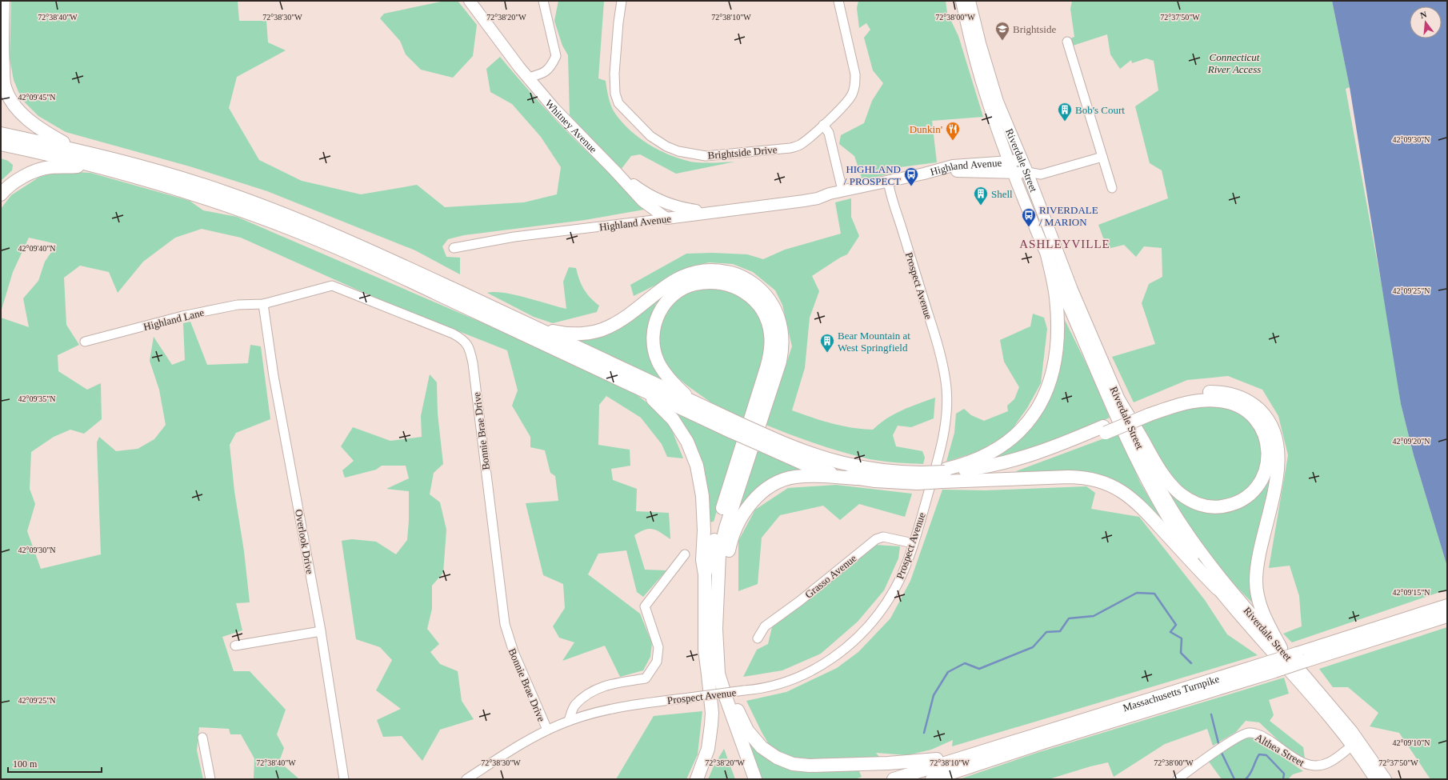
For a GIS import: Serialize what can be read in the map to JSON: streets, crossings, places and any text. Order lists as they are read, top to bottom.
{
  "streets": {
    "highway": ["Massachusetts Turnpike"],
    "main road": ["Whitney Avenue", "Riverdale Street", "Highland Avenue"],
    "street": [
      "Brightside Drive",
      "Prospect Avenue",
      "Highland Lane",
      "Bonnie Brae Drive",
      "Overlook Drive",
      "Grasso Avenue",
      "Althea Street"
    ]
  },
  "crossings": [
    ["Whitney Avenue", "Highland Avenue"],
    ["Riverdale Street", "Highland Avenue"],
    ["Riverdale Street", "Althea Street"],
    ["Highland Avenue", "Prospect Avenue"],
    ["Prospect Avenue", "Bonnie Brae Drive"],
    ["Prospect Avenue", "Grasso Avenue"],
    ["Highland Lane", "Bonnie Brae Drive"],
    ["Highland Lane", "Overlook Drive"],
    ["Bonnie Brae Drive", "Overlook Drive"]
  ],
  "districts": ["ASHLEYVILLE"],
  "parks": ["Connecticut River Access"],
  "places": {
    "school or university": ["Brightside"],
    "building": ["Bob's Court", "Shell", "Bear Mountain at West Springfield"],
    "restaurant": ["Dunkin'"],
    "bus stop": ["HIGHLAND / PROSPECT", "RIVERDALE / MARION"]
  },
  "scale_bar": "100 m",
  "north": "top",
  "coordinates": [
    "72°38'40\"W",
    "72°38'30\"W",
    "72°38'20\"W",
    "72°38'10\"W",
    "72°38'00\"W",
    "72°37'50\"W",
    "42°09'45\"N",
    "42°09'30\"N",
    "42°09'40\"N",
    "42°09'25\"N",
    "42°09'35\"N",
    "42°09'20\"N",
    "42°09'15\"N",
    "42°09'10\"N"
  ]
}
